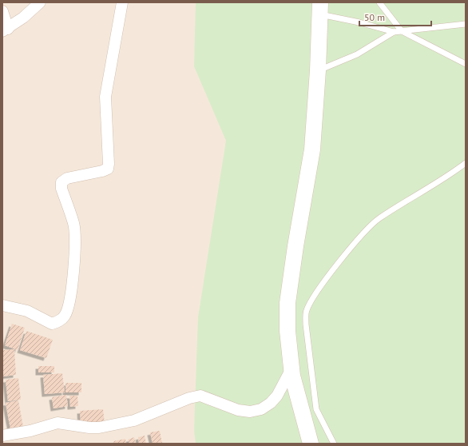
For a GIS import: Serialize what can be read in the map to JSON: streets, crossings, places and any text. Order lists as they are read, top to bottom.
{
  "scale_bar": "50 m"
}
